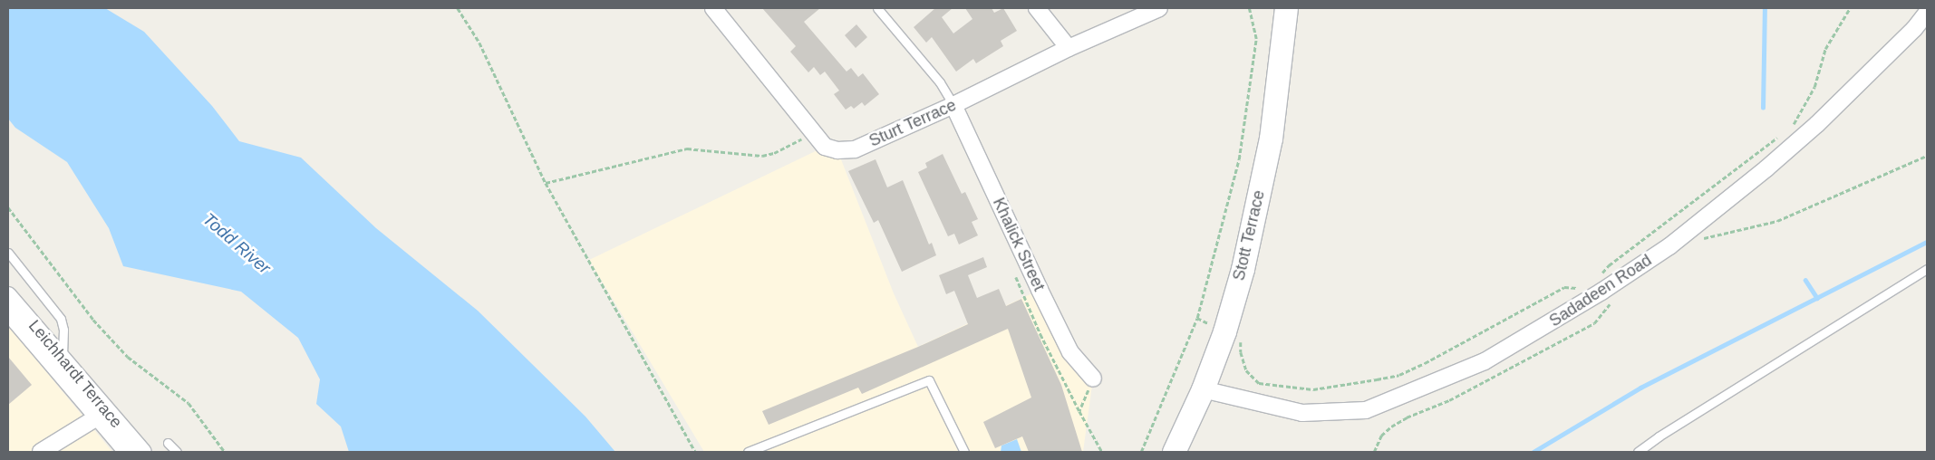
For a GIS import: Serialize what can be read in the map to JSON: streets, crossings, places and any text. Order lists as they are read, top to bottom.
{
  "streets": {
    "main road": ["Stott Terrace"],
    "street": [
      "Sturt Terrace",
      "Khalick Street",
      "Sadadeen Road",
      "Leichhardt Terrace"
    ]
  },
  "crossings": [
    ["Sturt Terrace", "Khalick Street"],
    ["Stott Terrace", "Sadadeen Road"]
  ],
  "water": ["Todd River"]
}
